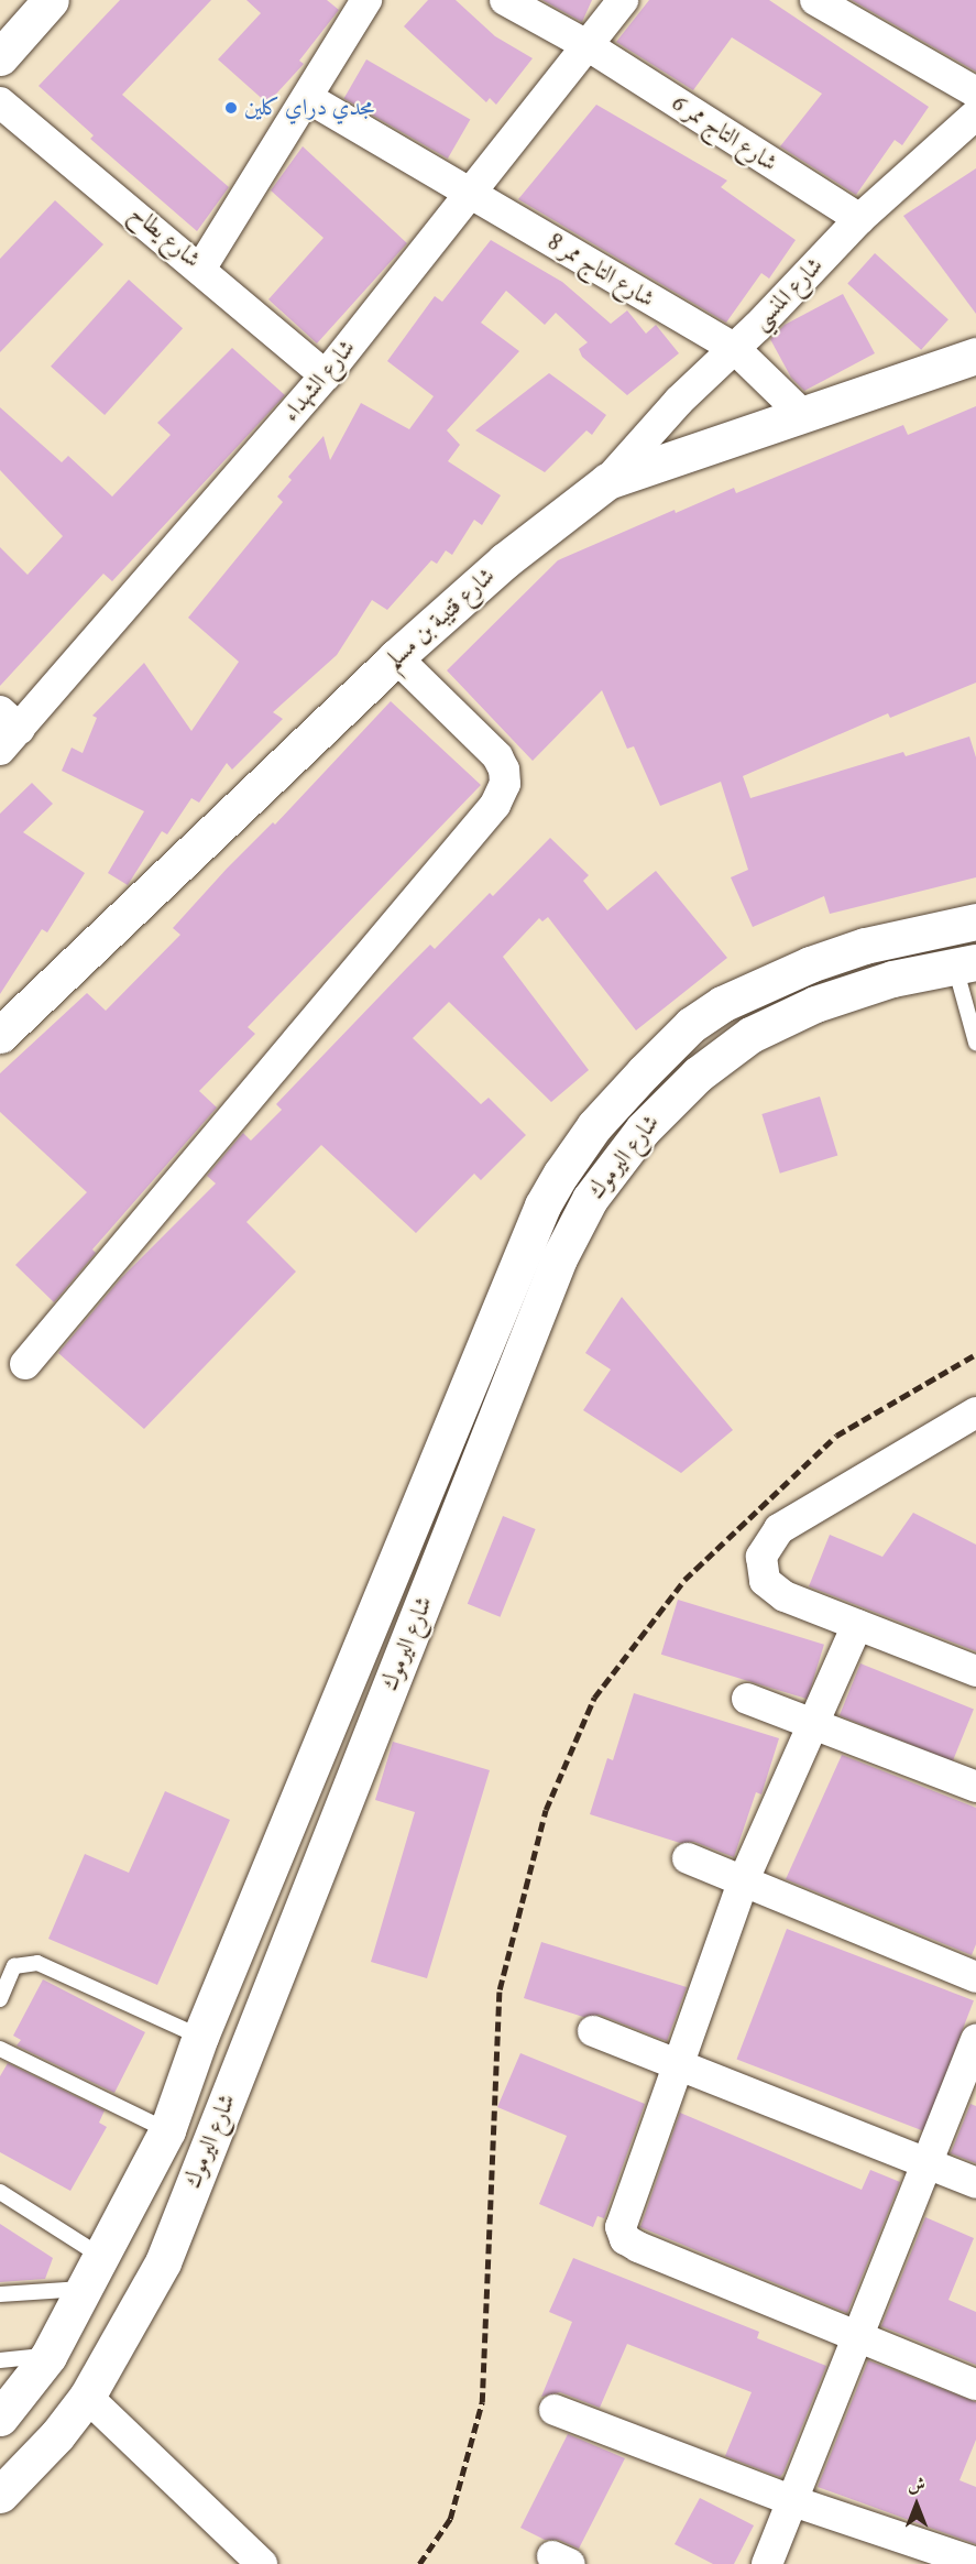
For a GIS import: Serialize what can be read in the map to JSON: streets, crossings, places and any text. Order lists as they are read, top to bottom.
{
  "streets": {
    "main road": ["شارع قتيبة بن مسلم", "شارع اليرموك"],
    "street": [
      "شارع التاج ممر 6",
      "شارع يطاح",
      "شارع التاج ممر 8",
      "شارع المنسي",
      "شارع الشهداء"
    ]
  },
  "crossings": [
    ["شارع التاج ممر 6", "شارع المنسي"],
    ["شارع التاج ممر 6", "شارع الشهداء"],
    ["شارع يطاح", "شارع الشهداء"],
    ["شارع التاج ممر 8", "شارع المنسي"],
    ["شارع التاج ممر 8", "شارع الشهداء"],
    ["شارع التاج ممر 8", "شارع قتيبة بن مسلم"],
    ["شارع المنسي", "شارع قتيبة بن مسلم"]
  ],
  "places": ["مجدي دراي كلين"],
  "north": "top"
}
